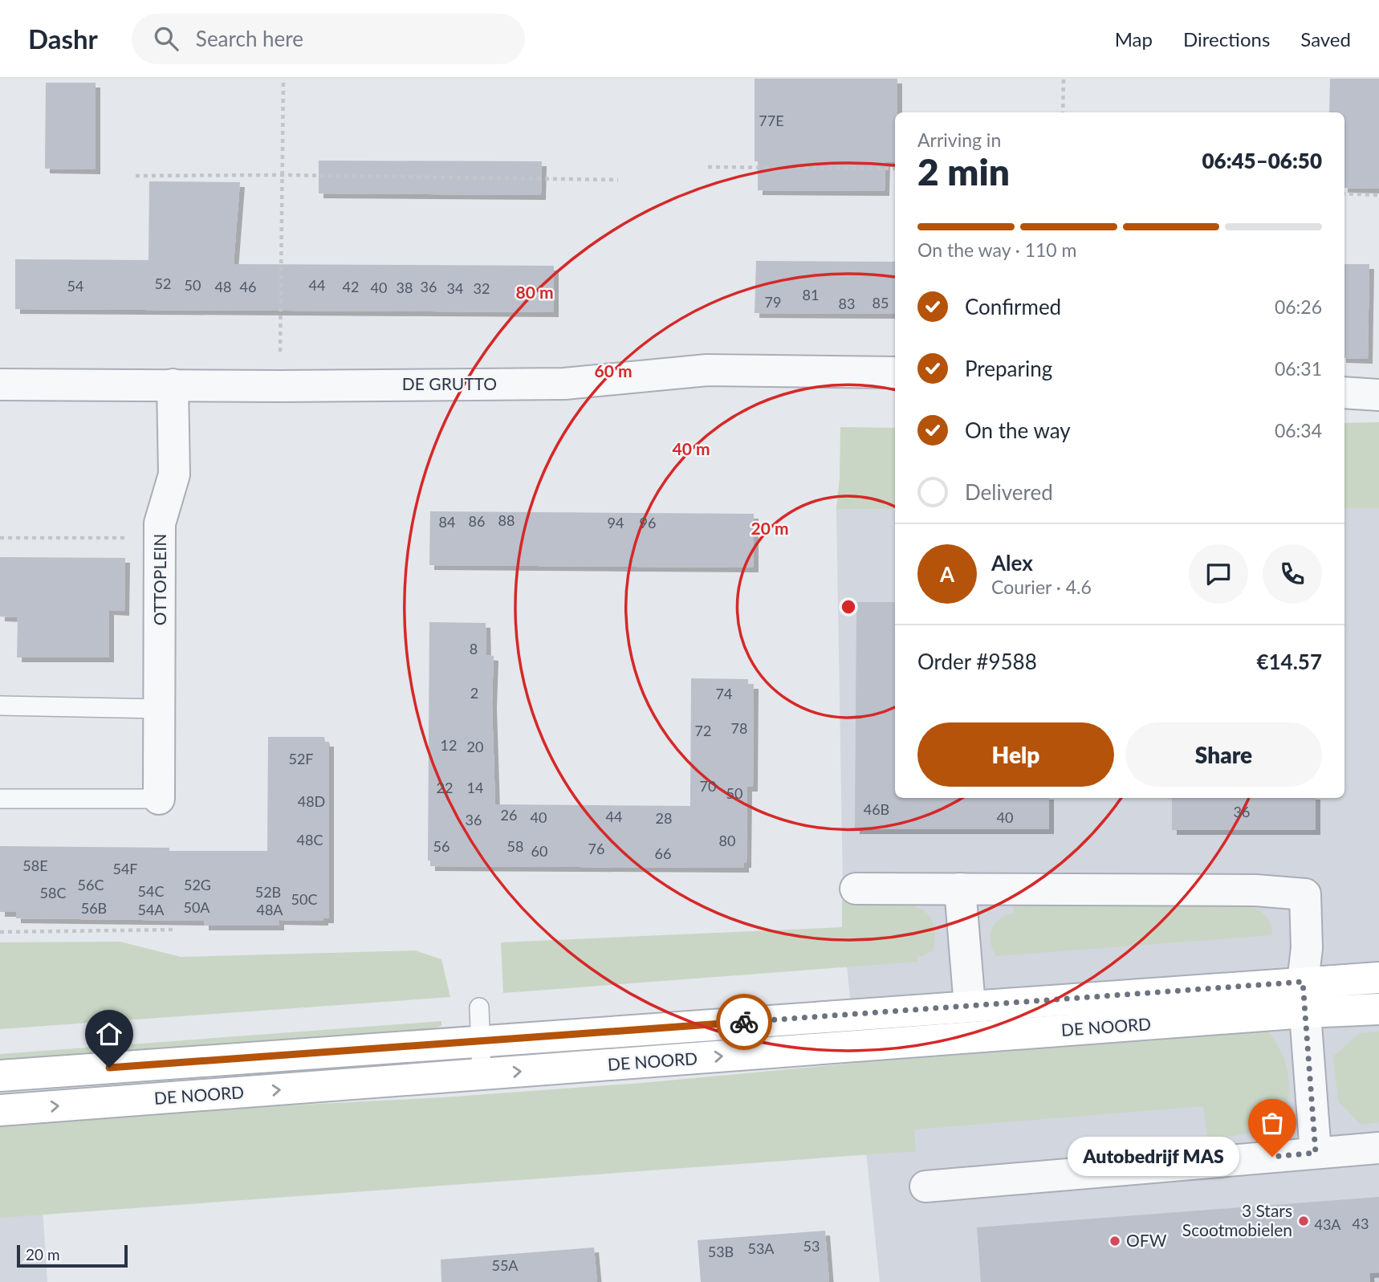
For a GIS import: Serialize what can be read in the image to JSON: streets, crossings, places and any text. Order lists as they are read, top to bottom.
{
  "streets": {
    "main road": ["DE NOORD"],
    "street": ["DE GRUTTO", "OTTOPLEIN"]
  },
  "crossings": [
    ["DE GRUTTO", "OTTOPLEIN"]
  ],
  "places": ["Autobedrijf MAS", "3 Stars Scootmobielen", "OFW"],
  "house_numbers": [
    "77E",
    "52",
    "50",
    "44",
    "54",
    "48",
    "46",
    "42",
    "36",
    "40",
    "38",
    "34",
    "32",
    "81",
    "79",
    "85",
    "83",
    "88",
    "86",
    "84",
    "94",
    "96",
    "8",
    "2",
    "74",
    "78",
    "72",
    "12",
    "20",
    "52F",
    "70",
    "22",
    "14",
    "50",
    "48D",
    "46B",
    "36",
    "26",
    "44",
    "40",
    "40",
    "28",
    "36",
    "48C",
    "80",
    "56",
    "58",
    "76",
    "60",
    "66",
    "58E",
    "54F",
    "56C",
    "52G",
    "54C",
    "52B",
    "58C",
    "50C",
    "50A",
    "56B",
    "54A",
    "48A",
    "43",
    "43A",
    "53",
    "53A",
    "53B",
    "55A"
  ],
  "scale_bar": "20 m",
  "page": {
    "header": "Dashr",
    "search": "Search here",
    "nav": ["Map", "Directions", "Saved"],
    "heading": ["2 min", "Arriving in", "06:45–06:50"],
    "panel": [
      "Alex",
      "Courier · 4.6",
      "Order #9588",
      "€14.57"
    ],
    "bar": "On the way · 110 m",
    "list": [
      ["Confirmed", "06:26"],
      ["Preparing", "06:31"],
      ["On the way", "06:34"],
      "Delivered"
    ],
    "round": "A",
    "buttons": ["Help", "Share"],
    "bubble": "Autobedrijf MAS",
    "scale": "20 m"
  },
  "rings": [
    "80 m",
    "60 m",
    "40 m",
    "20 m"
  ]
}
